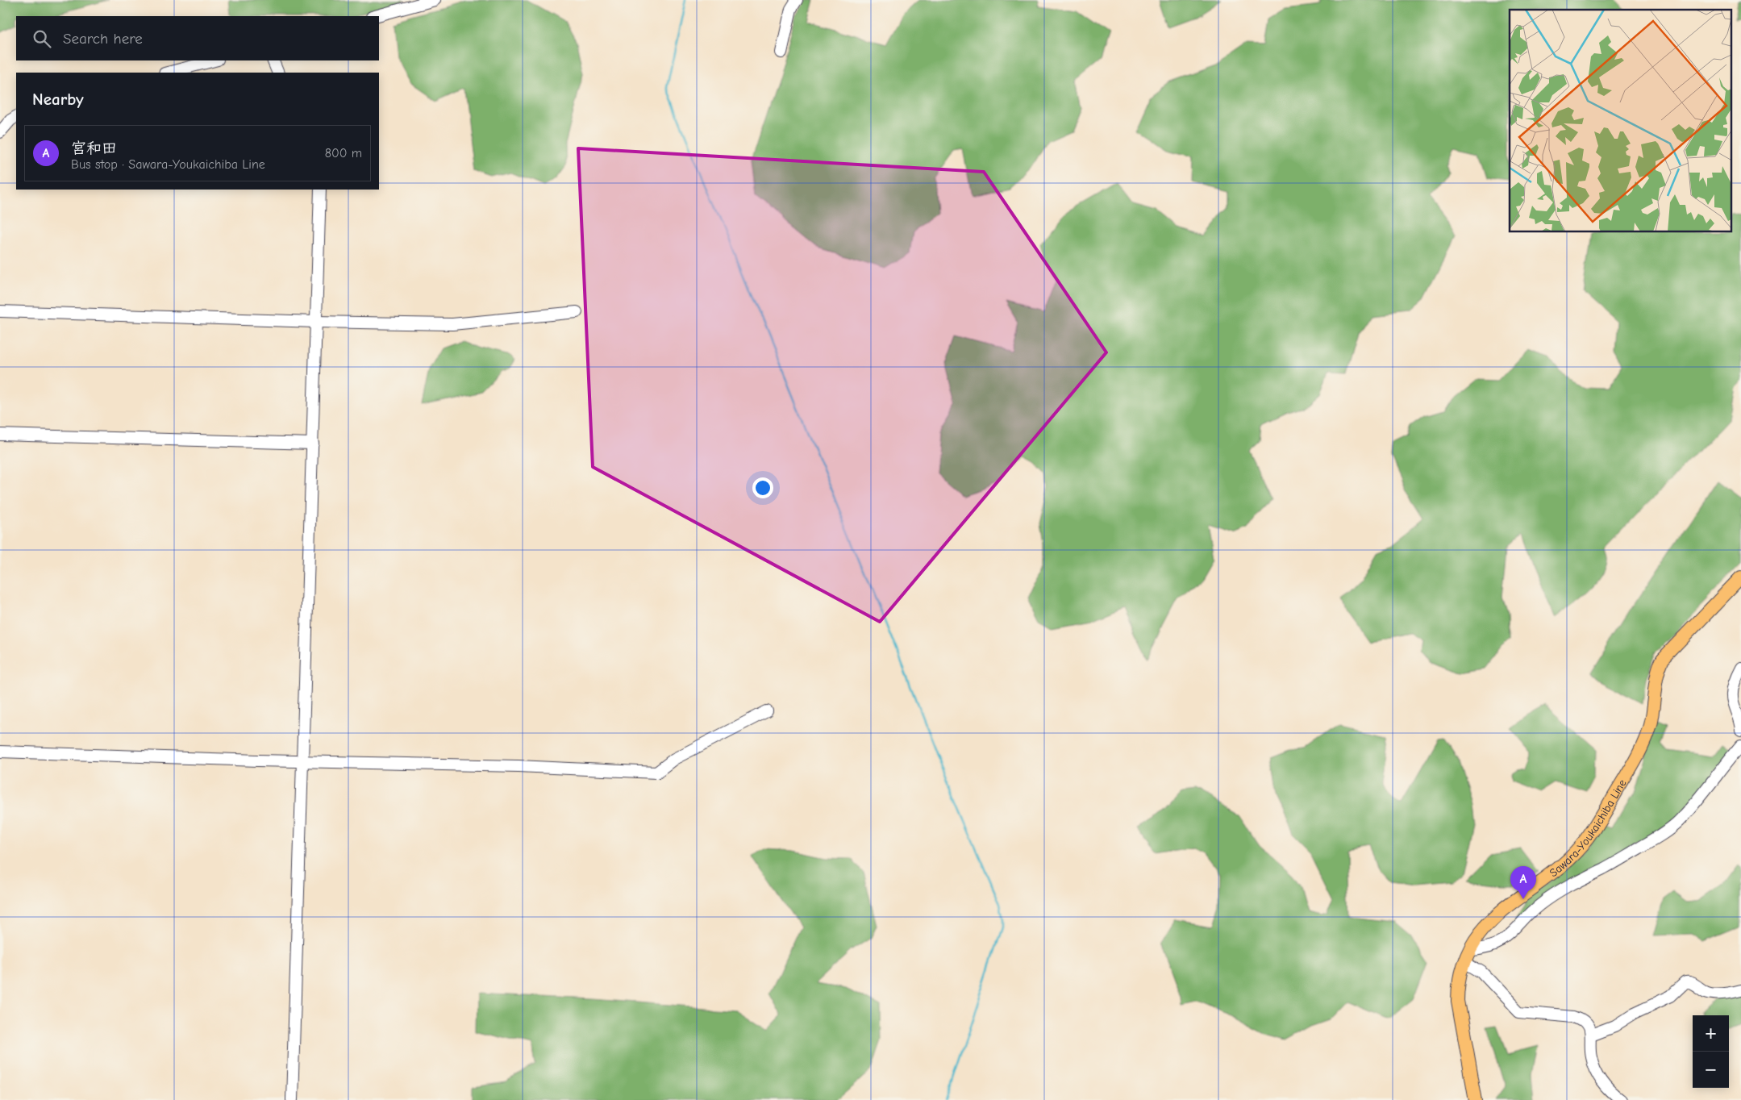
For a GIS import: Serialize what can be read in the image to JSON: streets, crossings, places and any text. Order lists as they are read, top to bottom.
{
  "streets": {
    "main road": ["Sawara-Youkaichiba Line"]
  },
  "page": {
    "search": "Search here",
    "heading": "Nearby",
    "list": [
      {
        "mark": "A",
        "name": "宮和田",
        "note": "Bus stop · Sawara-Youkaichiba Line",
        "value": "800 m"
      }
    ],
    "pins": "A",
    "map_buttons": ["+", "−"]
  }
}
